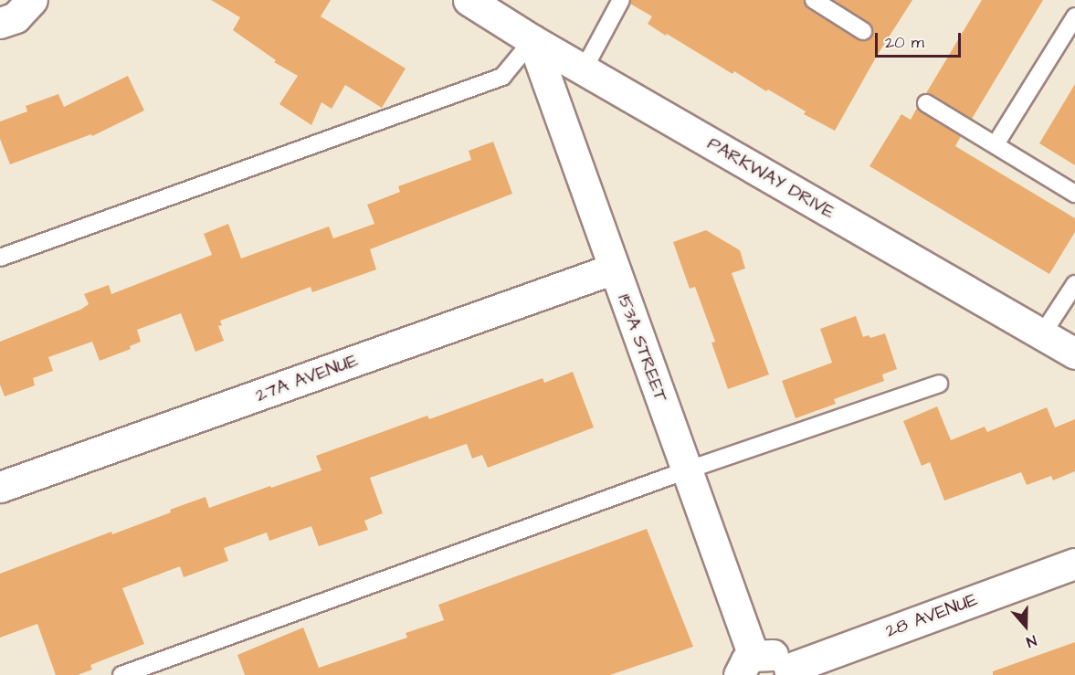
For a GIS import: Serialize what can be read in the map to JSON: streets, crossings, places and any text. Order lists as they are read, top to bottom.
{
  "streets": {
    "street": [
      "PARKWAY DRIVE",
      "153A STREET",
      "27A AVENUE",
      "28 AVENUE"
    ]
  },
  "crossings": [
    ["PARKWAY DRIVE", "153A STREET"],
    ["153A STREET", "27A AVENUE"]
  ],
  "scale_bar": "20 m",
  "north": "bottom"
}
